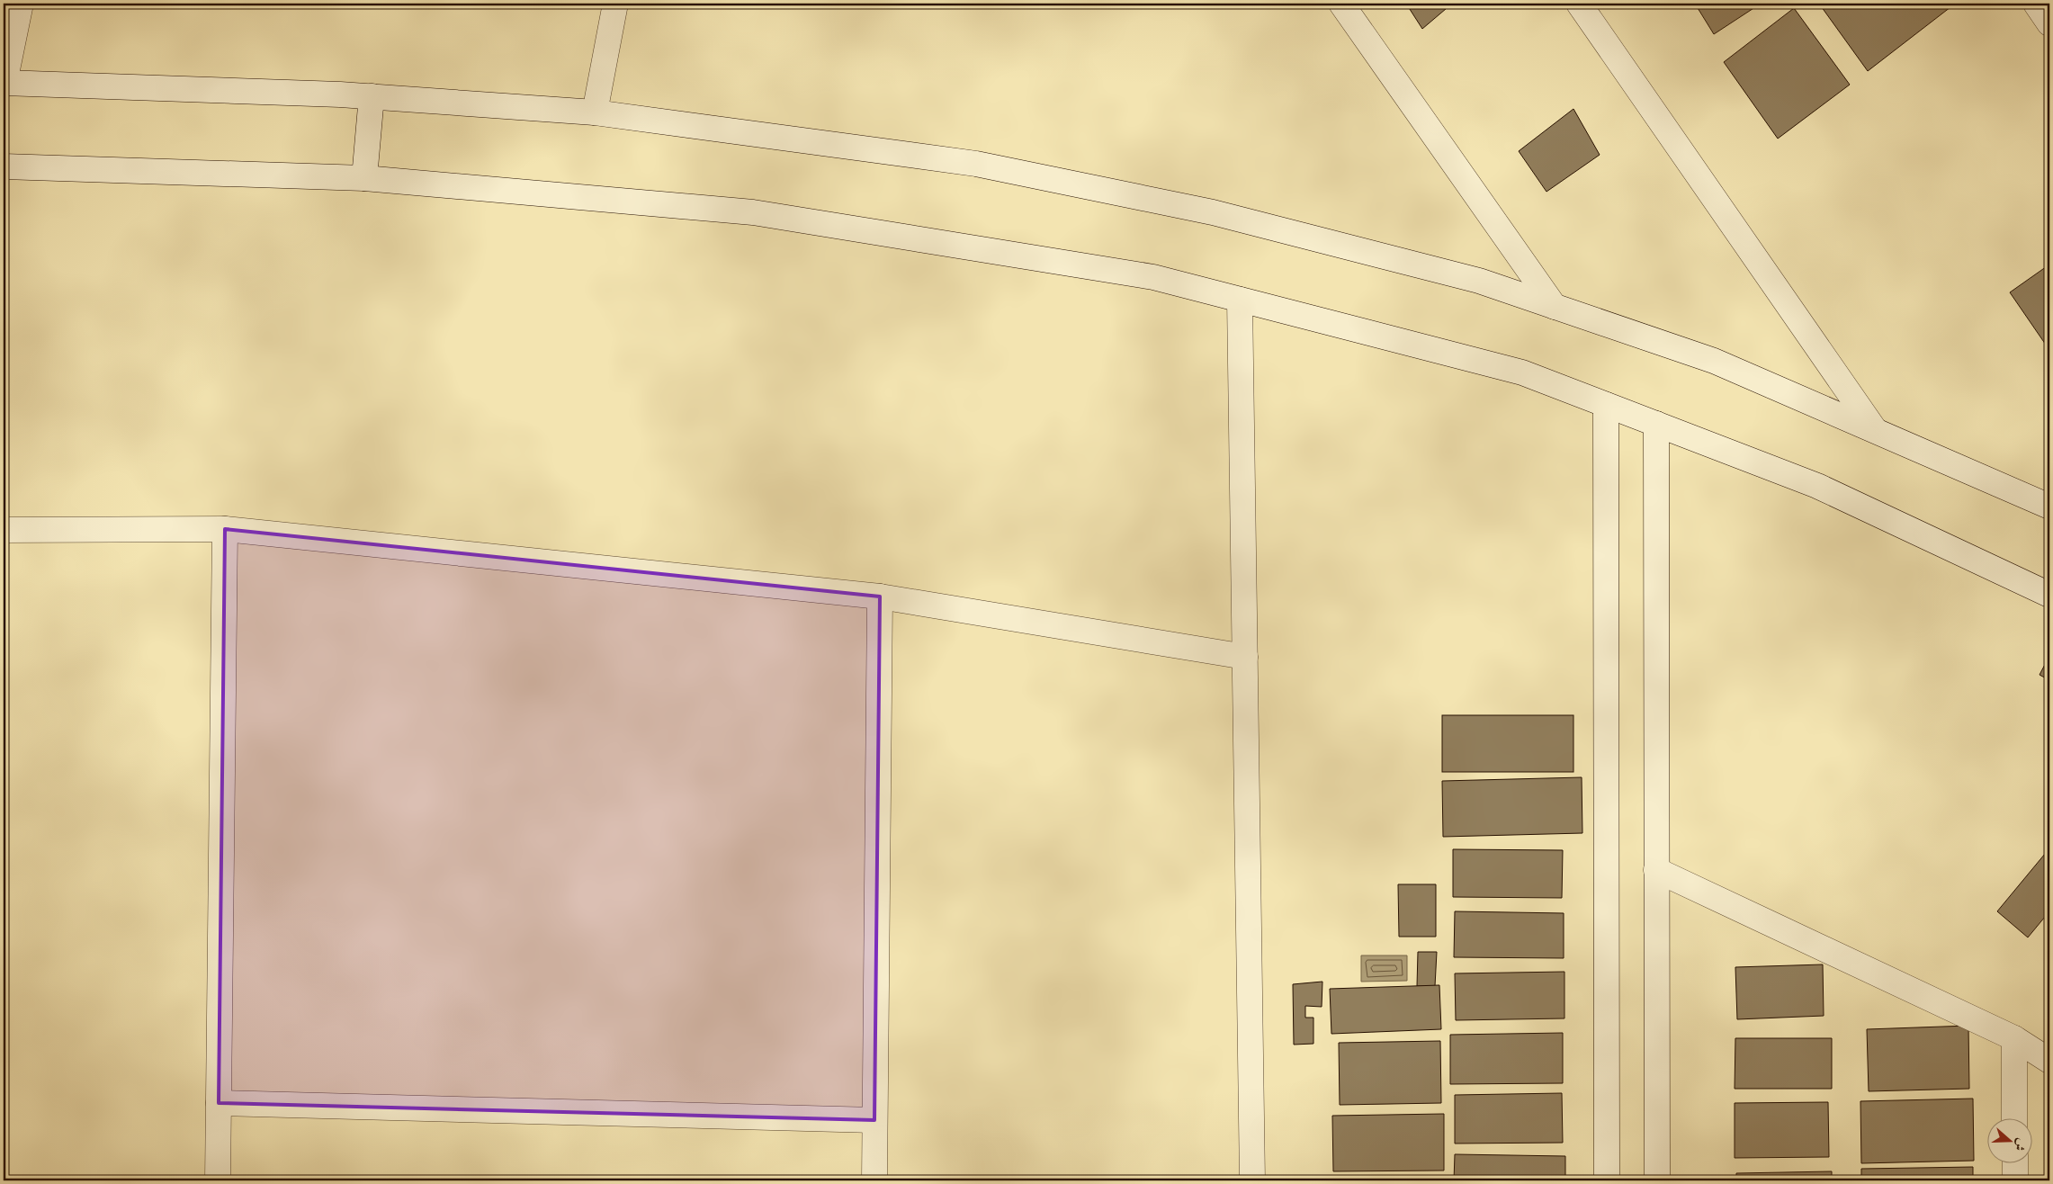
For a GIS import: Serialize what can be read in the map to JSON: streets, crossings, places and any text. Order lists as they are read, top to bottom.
{
  "north": "right"
}
